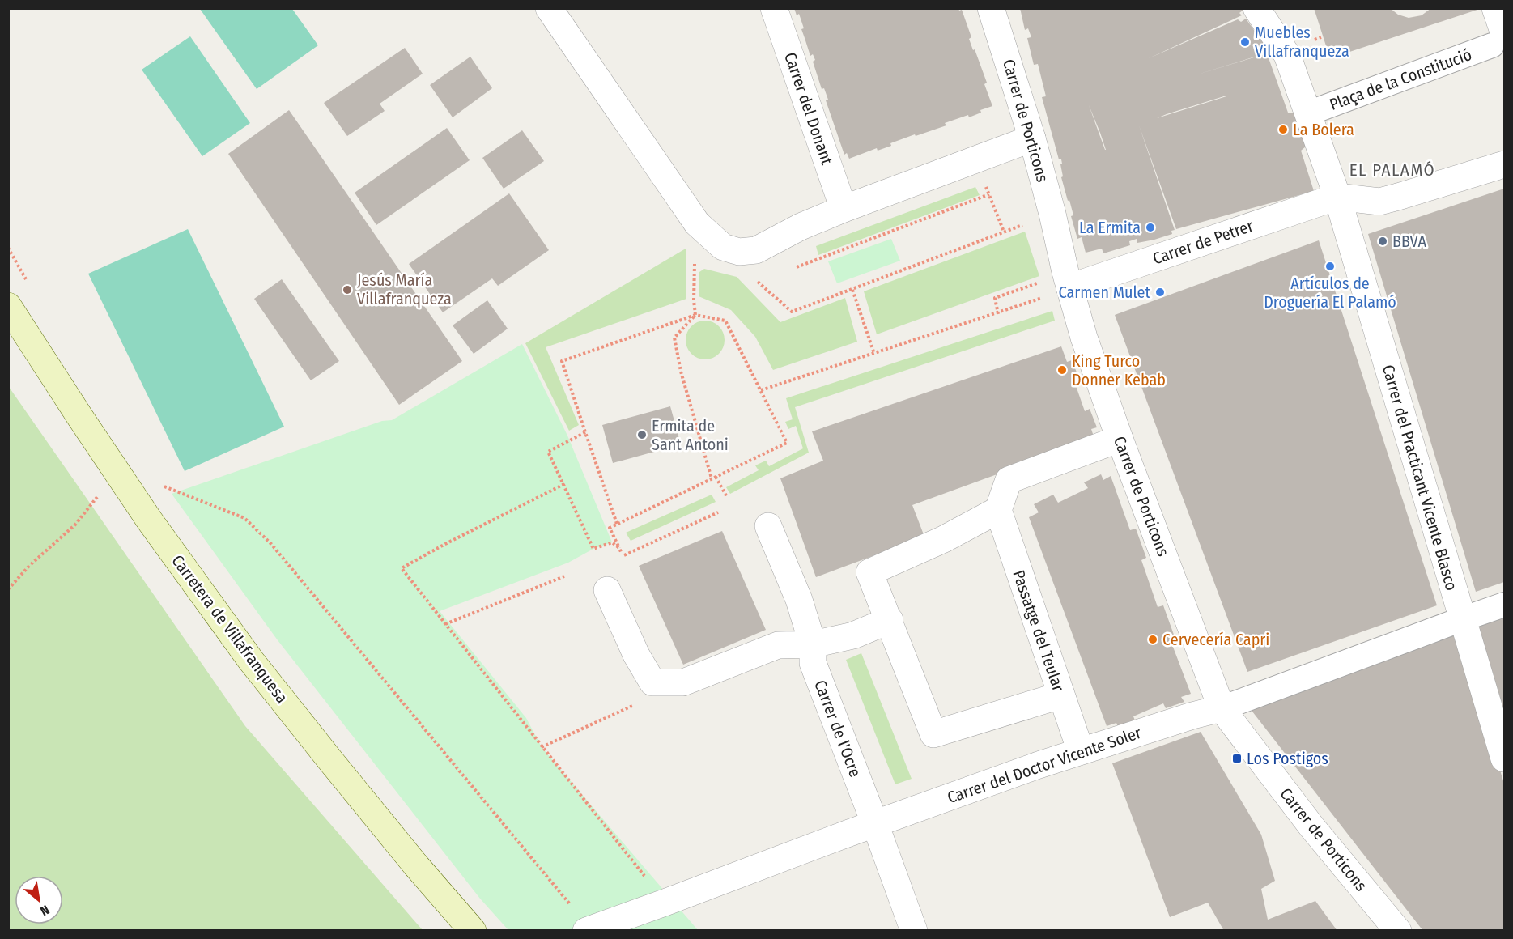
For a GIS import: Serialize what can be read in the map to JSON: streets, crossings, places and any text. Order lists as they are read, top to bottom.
{
  "streets": {
    "main road": ["Carretera de Villafranquesa"],
    "street": [
      "Plaça de la Constitució",
      "Carrer del Donant",
      "Carrer de Porticons",
      "Carrer de Petrer",
      "Carrer del Practicant Vicente Blasco",
      "Passatge del Teular",
      "Carrer de l'Ocre",
      "Carrer del Doctor Vicente Soler"
    ]
  },
  "crossings": [
    ["Carrer de Porticons", "Carrer de Petrer"],
    ["Carrer de Porticons", "Carrer del Doctor Vicente Soler"],
    ["Carrer de Petrer", "Carrer del Practicant Vicente Blasco"],
    ["Carrer del Practicant Vicente Blasco", "Carrer del Doctor Vicente Soler"],
    ["Passatge del Teular", "Carrer del Doctor Vicente Soler"],
    ["Carrer de l'Ocre", "Carrer del Doctor Vicente Soler"]
  ],
  "districts": ["EL PALAMÓ"],
  "places": {
    "other": [
      "Muebles Villafranqueza",
      "La Bolera",
      "La Ermita",
      "BBVA",
      "Artículos de Droguería El Palamó",
      "Jesús María Villafranqueza",
      "Carmen Mulet",
      "King Turco Donner Kebab",
      "Ermita de Sant Antoni",
      "Cervecería Capri"
    ],
    "transit": ["Los Postigos"]
  },
  "north": "bottom right"
}
